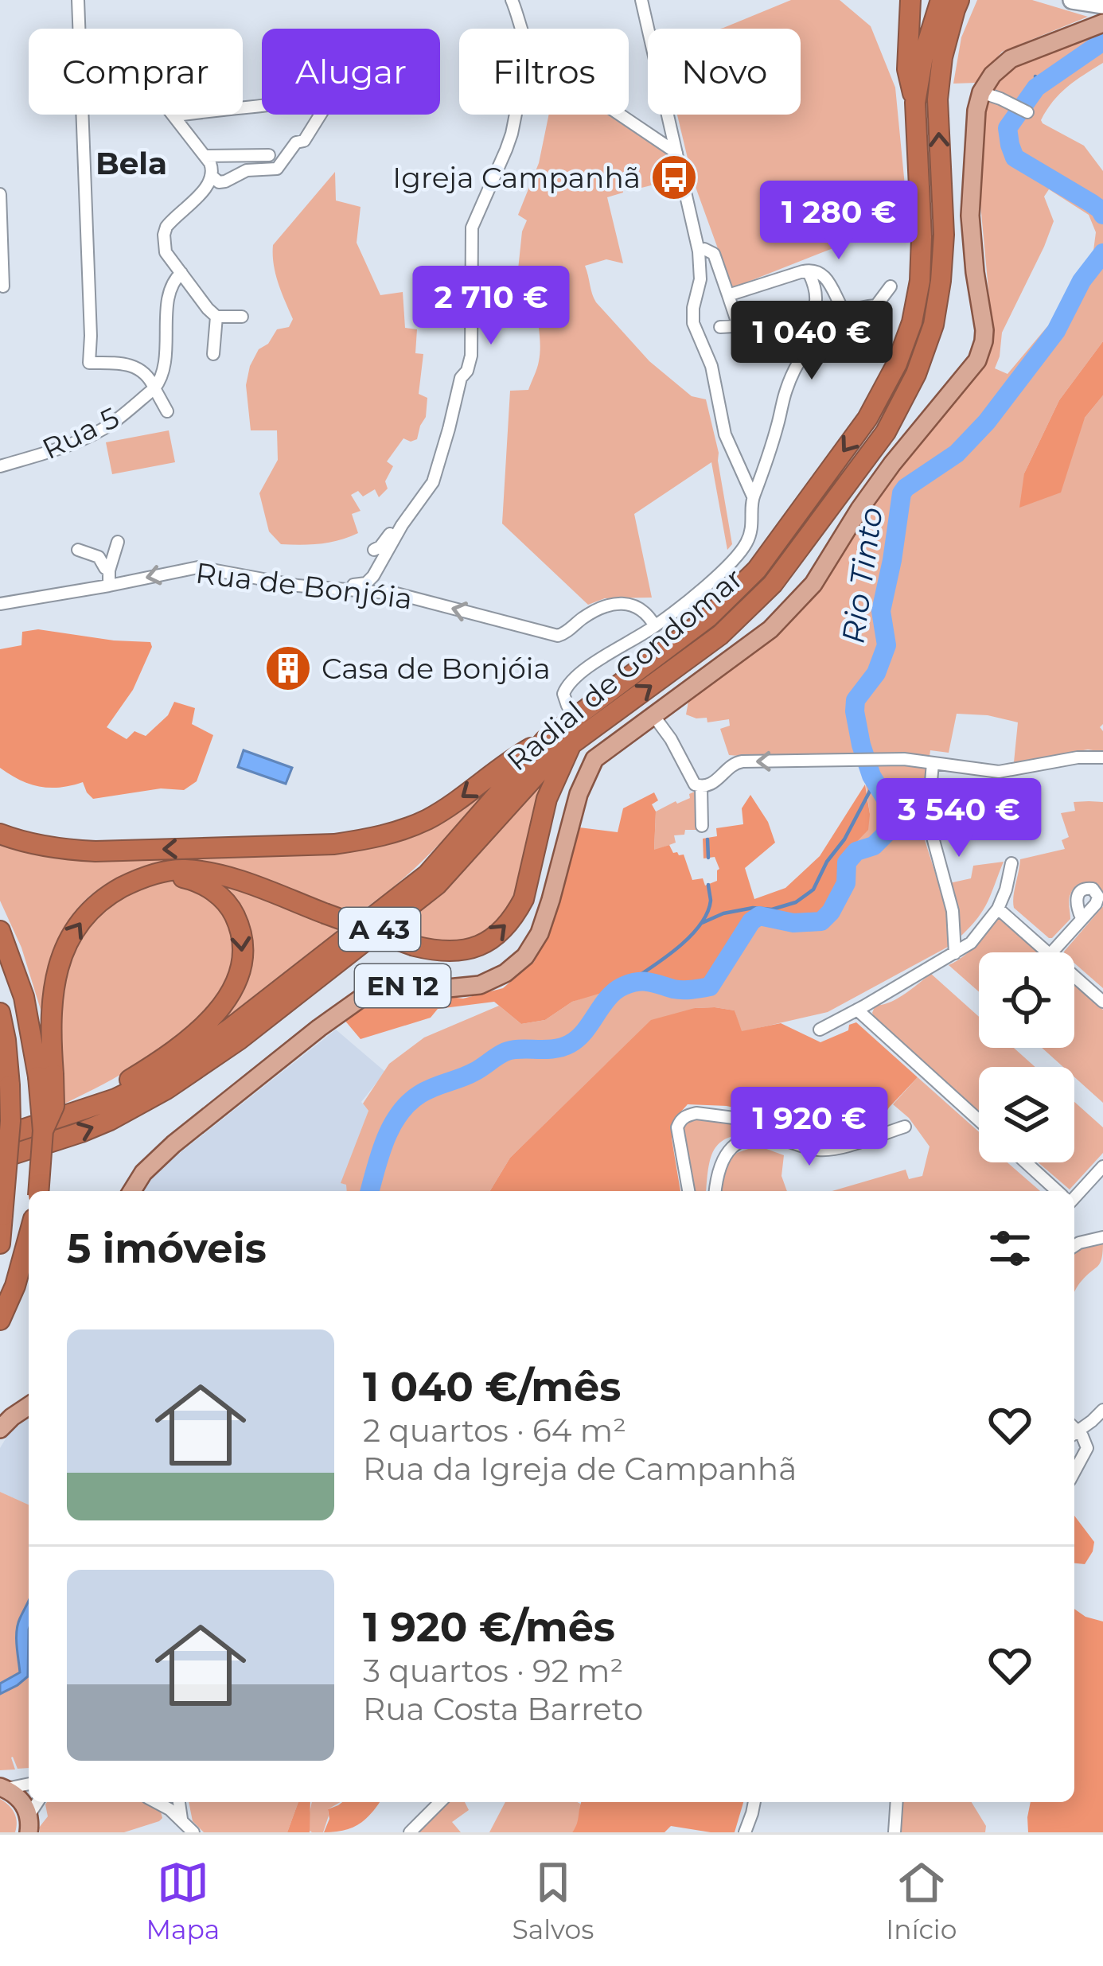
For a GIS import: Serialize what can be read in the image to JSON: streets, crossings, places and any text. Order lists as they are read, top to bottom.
{
  "streets": {
    "highway": ["Radial de Gondomar", "A 43"],
    "main road": ["EN 12"],
    "street": ["Rua 5", "Rua de Bonjóia"]
  },
  "one_way": ["Rua de Bonjóia"],
  "districts": ["Bela"],
  "water": ["Rio Tinto"],
  "places": {
    "bus stop": ["Igreja Campanhã"],
    "building": ["Casa de Bonjóia"]
  },
  "page": {
    "chip": [
      "Comprar",
      "Alugar",
      "Filtros",
      "Novo"
    ],
    "price": [
      "1 280 €",
      "2 710 €",
      "1 040 €",
      "3 540 €",
      "1 920 €"
    ],
    "heading": "5 imóveis",
    "list": [
      {
        "name": "1 040 €/mês",
        "note": "2 quartos · 64 m² · Rua da Igreja de Campanhã"
      },
      {
        "name": "1 920 €/mês",
        "note": "3 quartos · 92 m² · Rua Costa Barreto"
      }
    ],
    "tabs": ["Mapa", "Salvos", "Início"]
  }
}
